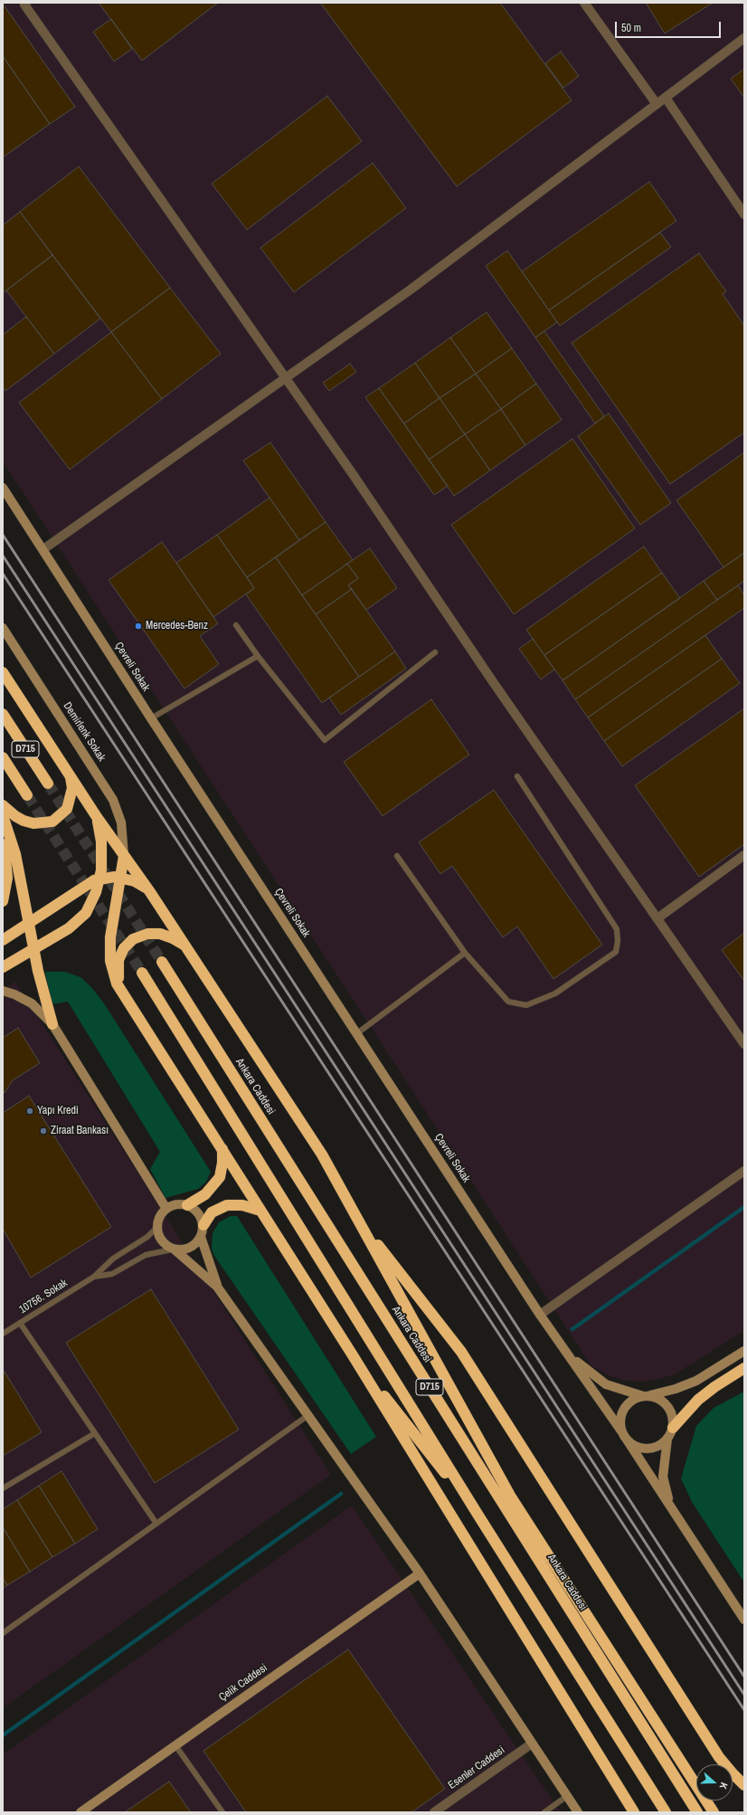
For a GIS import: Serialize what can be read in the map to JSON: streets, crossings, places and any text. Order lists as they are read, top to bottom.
{
  "streets": {
    "highway": ["D715", "Ankara Caddesi"],
    "street": [
      "Çevreli Sokak",
      "Demirlenk Sokak",
      "Çelik Caddesi",
      "Esenler Caddesi"
    ],
    "lane": ["10756. Sokak"]
  },
  "places": ["Mercedes-Benz", "Yapı Kredi", "Ziraat Bankası"],
  "scale_bar": "50 m",
  "north": "right"
}
